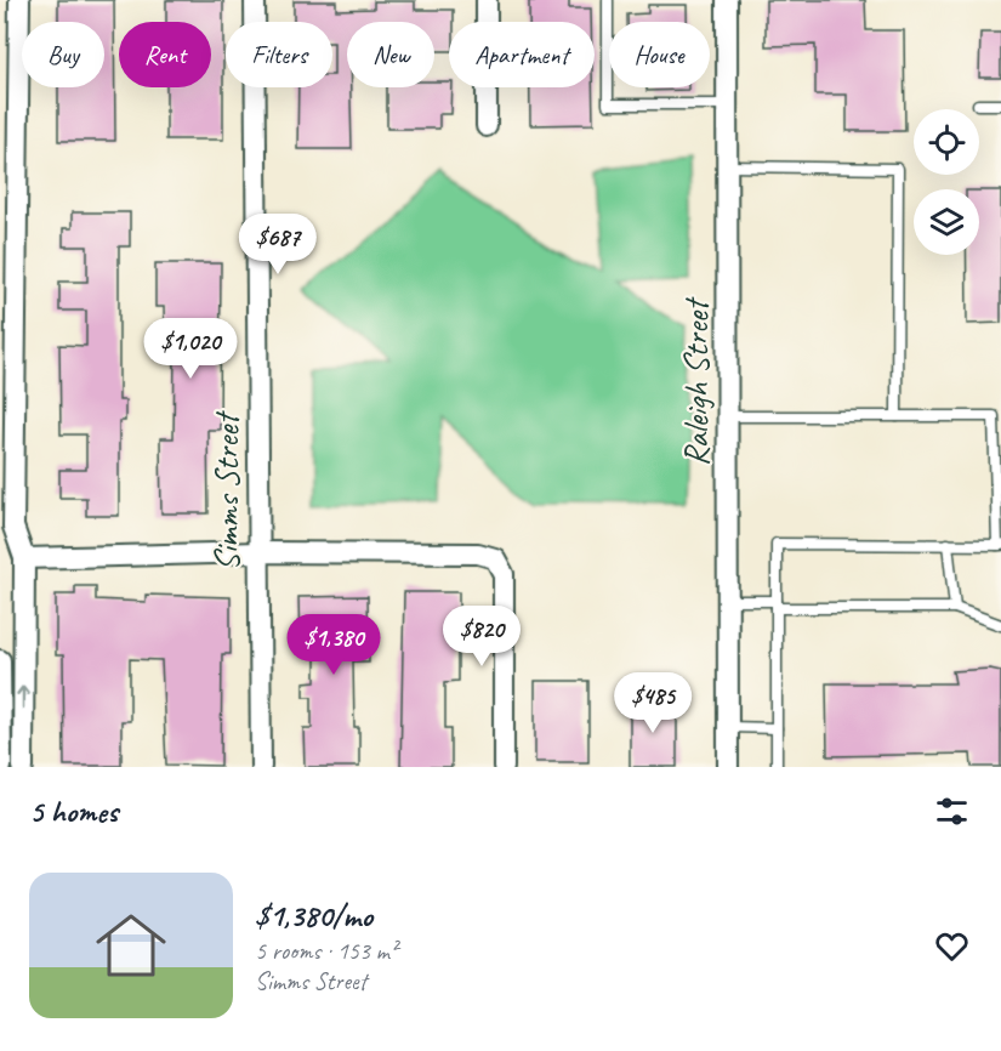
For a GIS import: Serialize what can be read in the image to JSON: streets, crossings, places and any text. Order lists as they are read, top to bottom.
{
  "streets": {
    "street": ["Raleigh Street", "Simms Street"]
  },
  "page": {
    "chip": [
      "Buy",
      "Rent",
      "Filters",
      "New",
      "Apartment",
      "House"
    ],
    "price": [
      "$687",
      "$1,020",
      "$820",
      "$1,380",
      "$485"
    ],
    "heading": "5 homes",
    "list": [
      {
        "name": "$1,380/mo",
        "note": "5 rooms · 153 m² · Simms Street"
      }
    ]
  }
}
